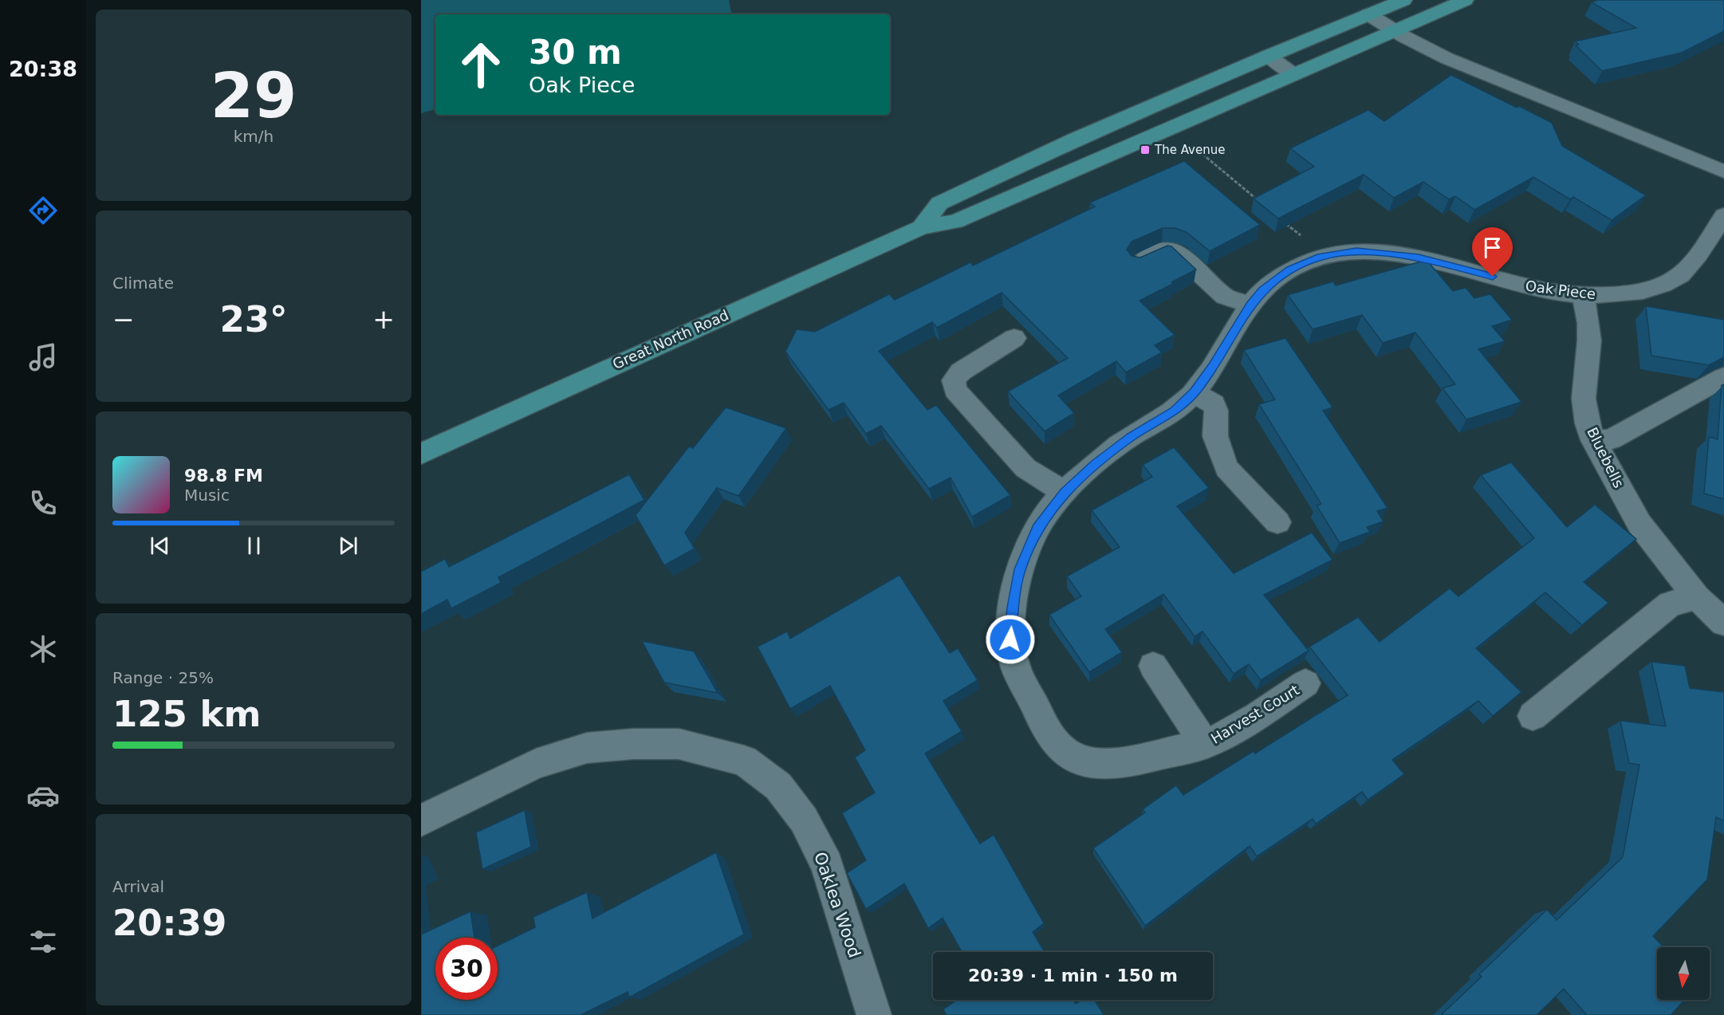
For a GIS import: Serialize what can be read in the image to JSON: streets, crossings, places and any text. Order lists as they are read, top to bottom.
{
  "streets": {
    "main road": ["Great North Road"],
    "street": [
      "Oak Piece",
      "Bluebells",
      "Harvest Court",
      "Oaklea Wood"
    ]
  },
  "crossings": [
    ["Oak Piece", "Bluebells"],
    ["Oak Piece", "Harvest Court"]
  ],
  "places": {
    "transit": ["The Avenue"]
  },
  "north": "bottom",
  "page": {
    "tabs": "20:38",
    "tile": [
      ["29", "km/h"],
      "Climate",
      ["Range · 25%", "125 km"],
      ["Arrival", "20:39"]
    ],
    "turn": ["30 m", "Oak Piece"],
    "heat": ["−", "23°", "+"],
    "song": ["98.8 FM", "Music"],
    "limit": "30",
    "trip": "20:39 · 1 min · 150 m"
  }
}
